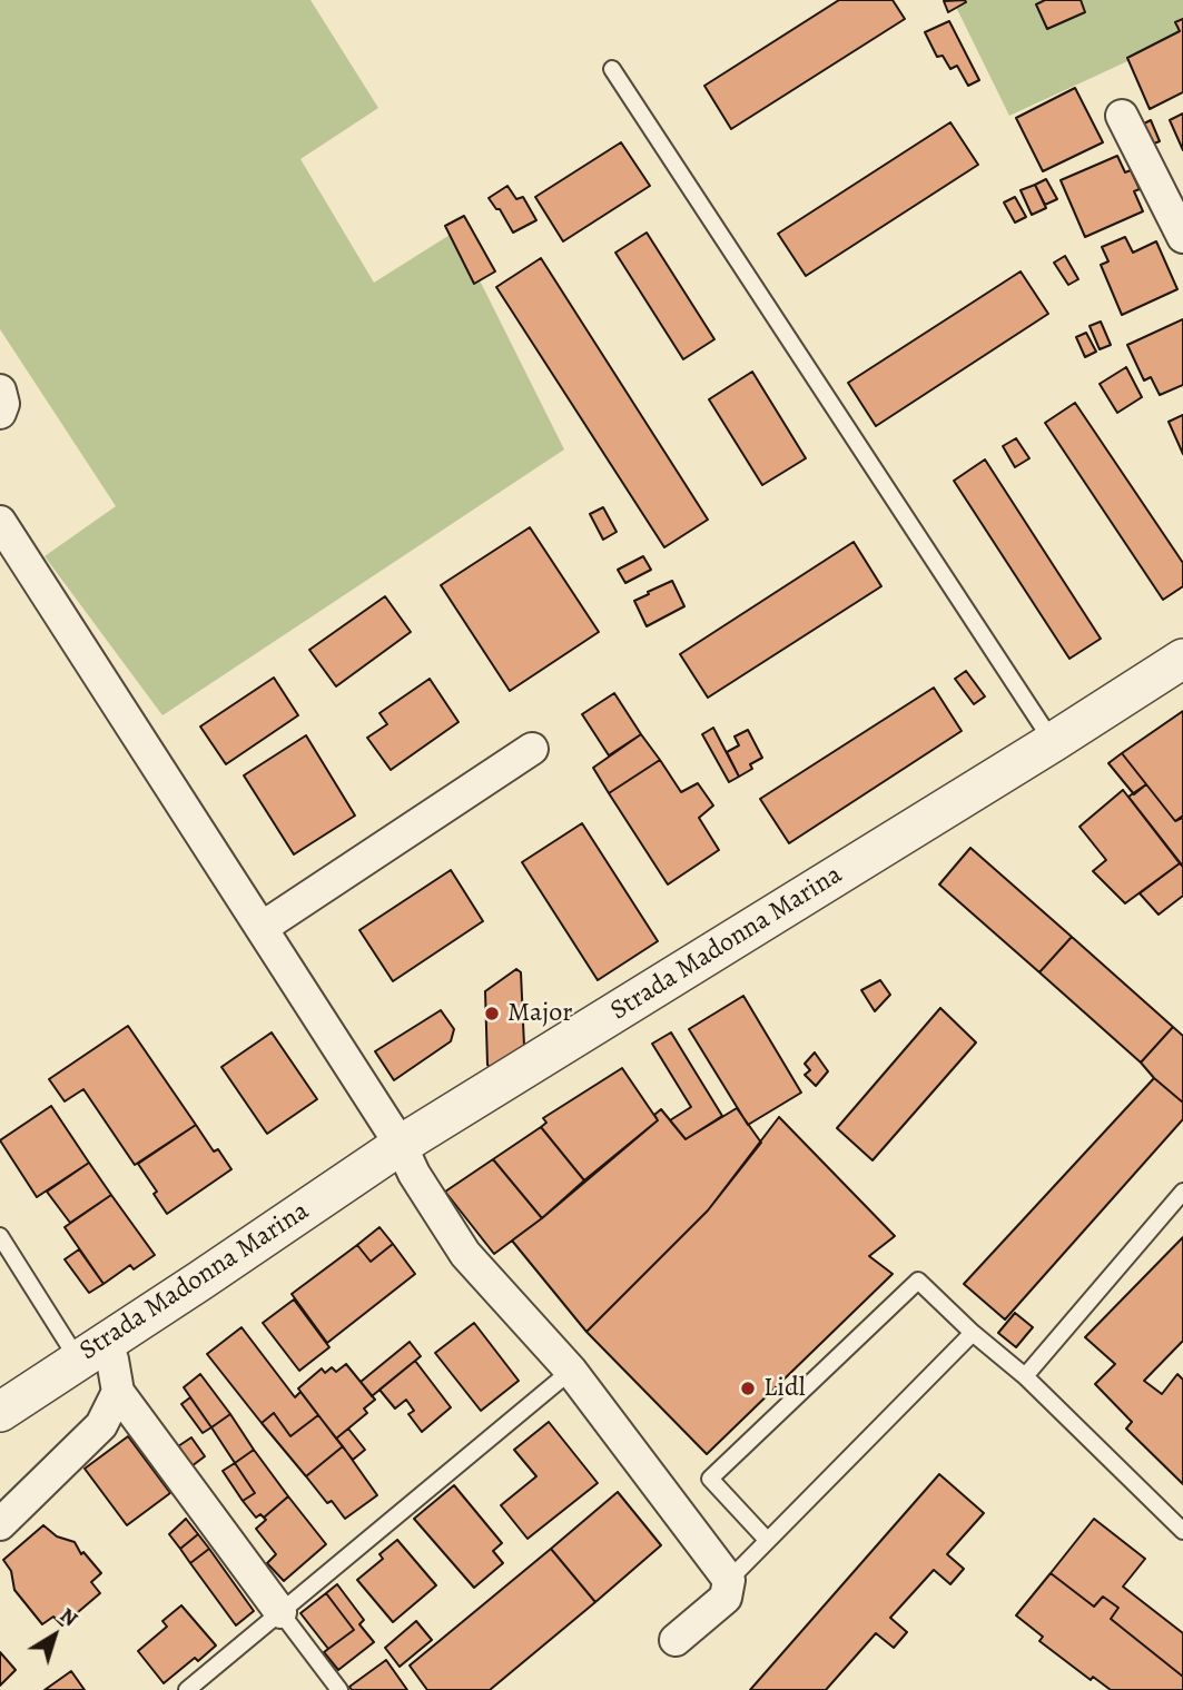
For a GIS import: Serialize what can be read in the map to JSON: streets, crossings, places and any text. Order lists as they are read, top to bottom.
{
  "streets": {
    "street": ["Strada Madonna Marina"]
  },
  "places": ["Major", "Lidl"],
  "north": "top right"
}
